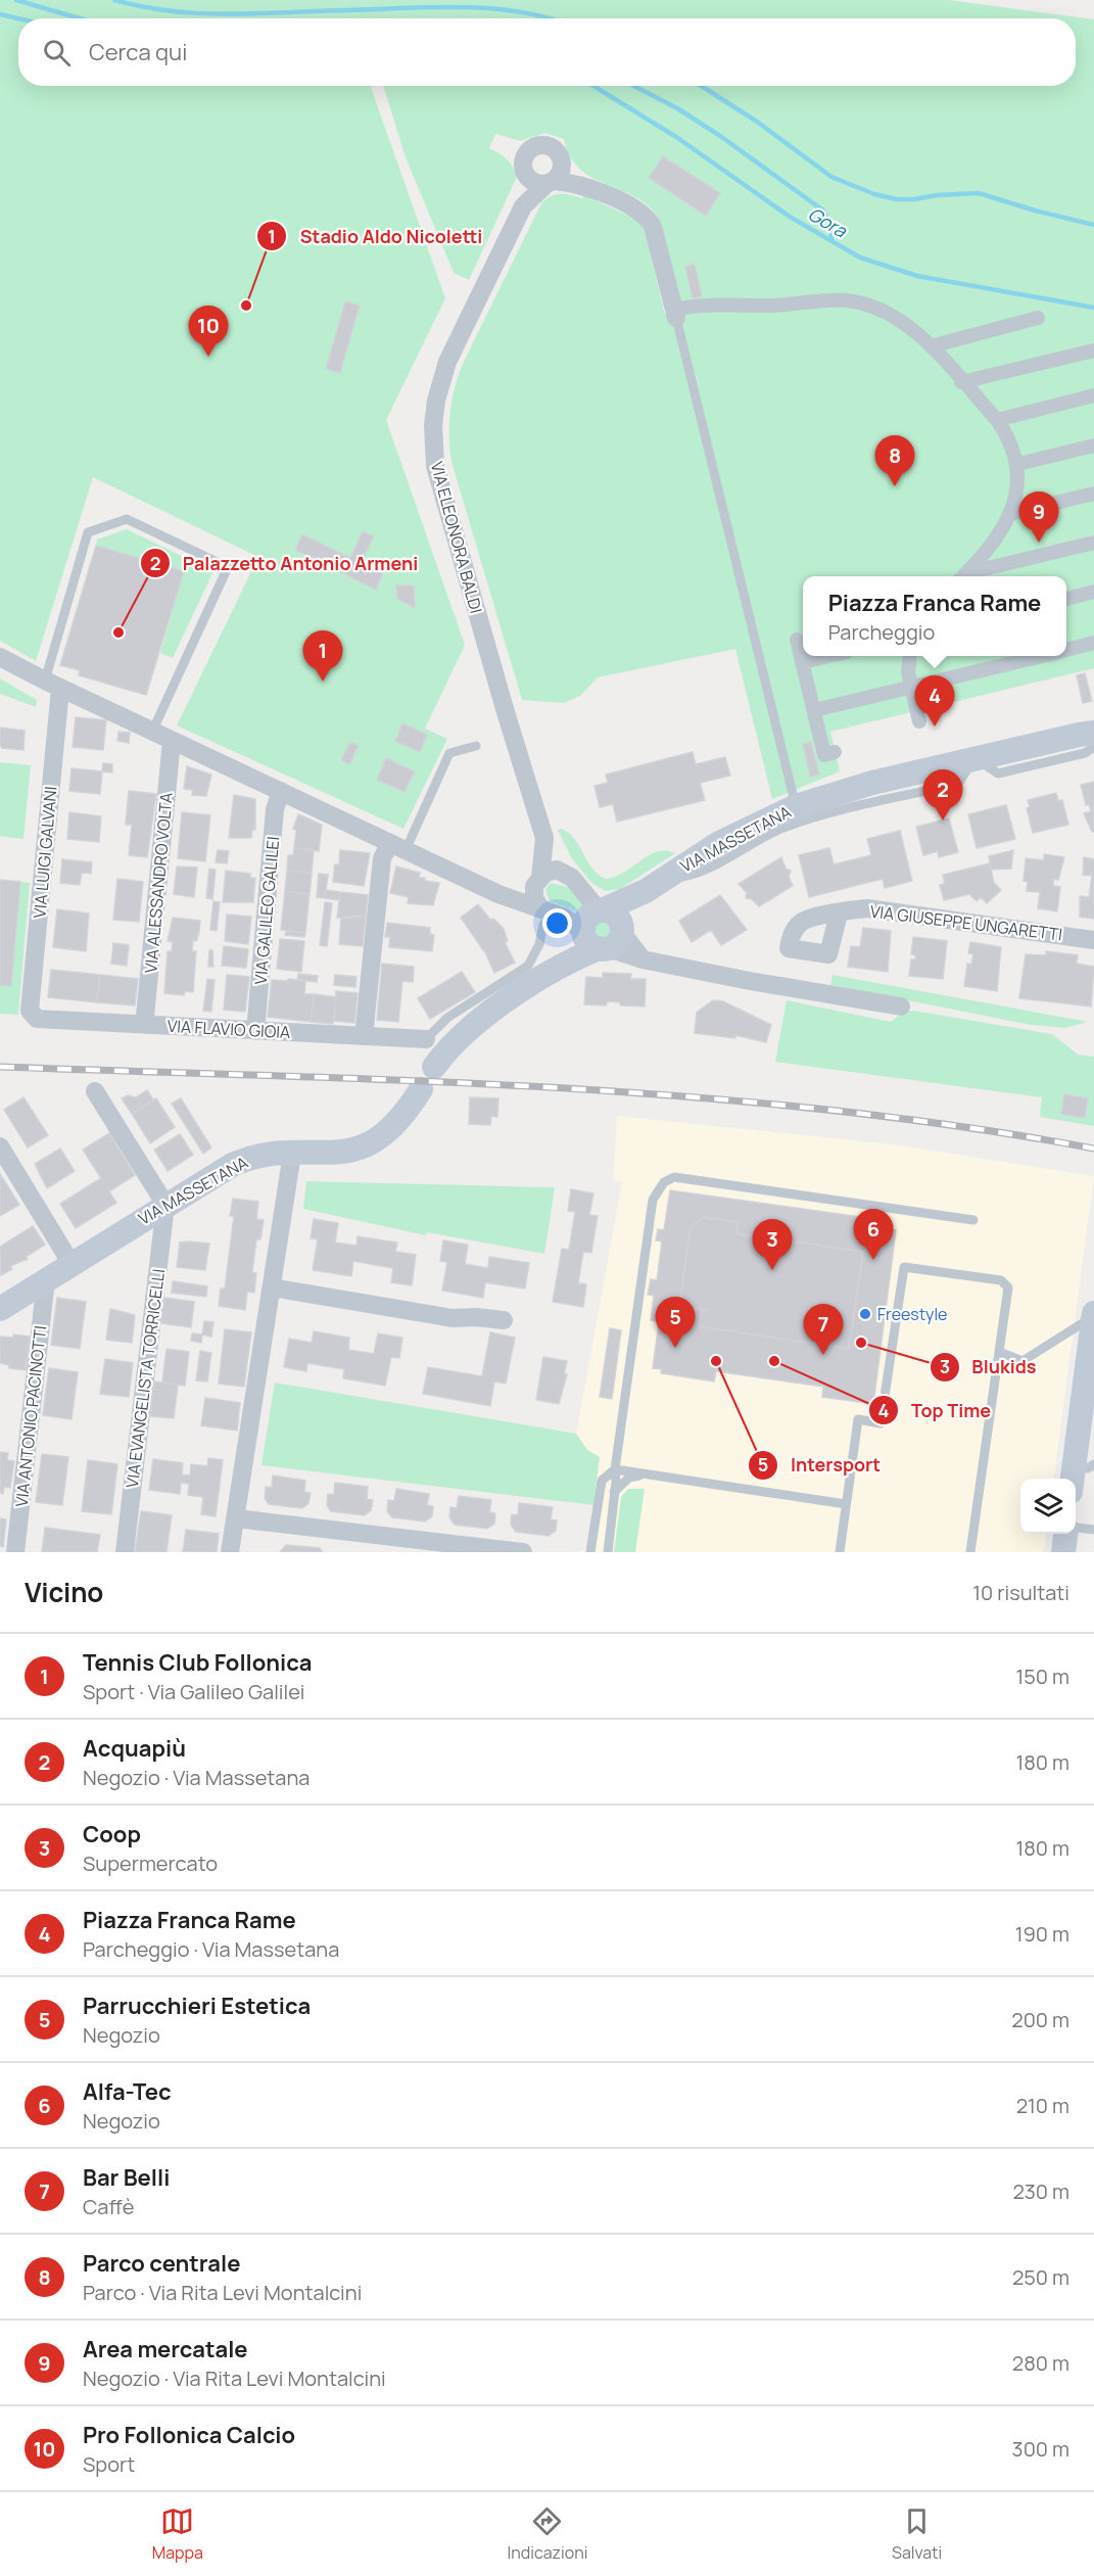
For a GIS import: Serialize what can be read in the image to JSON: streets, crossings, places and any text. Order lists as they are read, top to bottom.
{
  "streets": {
    "main road": ["VIA MASSETANA"],
    "street": [
      "VIA ELEONORA BALDI",
      "VIA LUIGI GALVANI",
      "VIA ALESSANDRO VOLTA",
      "VIA GALILEO GALILEI",
      "VIA GIUSEPPE UNGARETTI",
      "VIA FLAVIO GIOIA",
      "VIA EVANGELISTA TORRICELLI",
      "VIA ANTONIO PACINOTTI"
    ]
  },
  "crossings": [
    ["VIA MASSETANA", "VIA EVANGELISTA TORRICELLI"],
    ["VIA MASSETANA", "VIA ANTONIO PACINOTTI"],
    ["VIA LUIGI GALVANI", "VIA FLAVIO GIOIA"],
    ["VIA ALESSANDRO VOLTA", "VIA FLAVIO GIOIA"],
    ["VIA GALILEO GALILEI", "VIA FLAVIO GIOIA"]
  ],
  "water": ["Gora"],
  "places": [
    "Stadio Aldo Nicoletti",
    "Palazzetto Antonio Armeni",
    "Freestyle",
    "Blukids",
    "Intersport",
    "Top Time"
  ],
  "page": {
    "search": "Cerca qui",
    "pins": [
      "10",
      "8",
      "9",
      "1",
      "4",
      "2",
      "6",
      "3",
      "5",
      "7"
    ],
    "popup": ["Piazza Franca Rame", "Parcheggio"],
    "heading": ["Vicino", "10 risultati"],
    "list": [
      {
        "mark": "1",
        "name": "Tennis Club Follonica",
        "note": "Sport · Via Galileo Galilei",
        "value": "150 m"
      },
      {
        "mark": "2",
        "name": "Acquapiù",
        "note": "Negozio · Via Massetana",
        "value": "180 m"
      },
      {
        "mark": "3",
        "name": "Coop",
        "note": "Supermercato",
        "value": "180 m"
      },
      {
        "mark": "4",
        "name": "Piazza Franca Rame",
        "note": "Parcheggio · Via Massetana",
        "value": "190 m"
      },
      {
        "mark": "5",
        "name": "Parrucchieri Estetica",
        "note": "Negozio",
        "value": "200 m"
      },
      {
        "mark": "6",
        "name": "Alfa-Tec",
        "note": "Negozio",
        "value": "210 m"
      },
      {
        "mark": "7",
        "name": "Bar Belli",
        "note": "Caffè",
        "value": "230 m"
      },
      {
        "mark": "8",
        "name": "Parco centrale",
        "note": "Parco · Via Rita Levi Montalcini",
        "value": "250 m"
      },
      {
        "mark": "9",
        "name": "Area mercatale",
        "note": "Negozio · Via Rita Levi Montalcini",
        "value": "280 m"
      },
      {
        "mark": "10",
        "name": "Pro Follonica Calcio",
        "note": "Sport",
        "value": "300 m"
      }
    ],
    "nav": ["Mappa", "Indicazioni", "Salvati"]
  }
}
